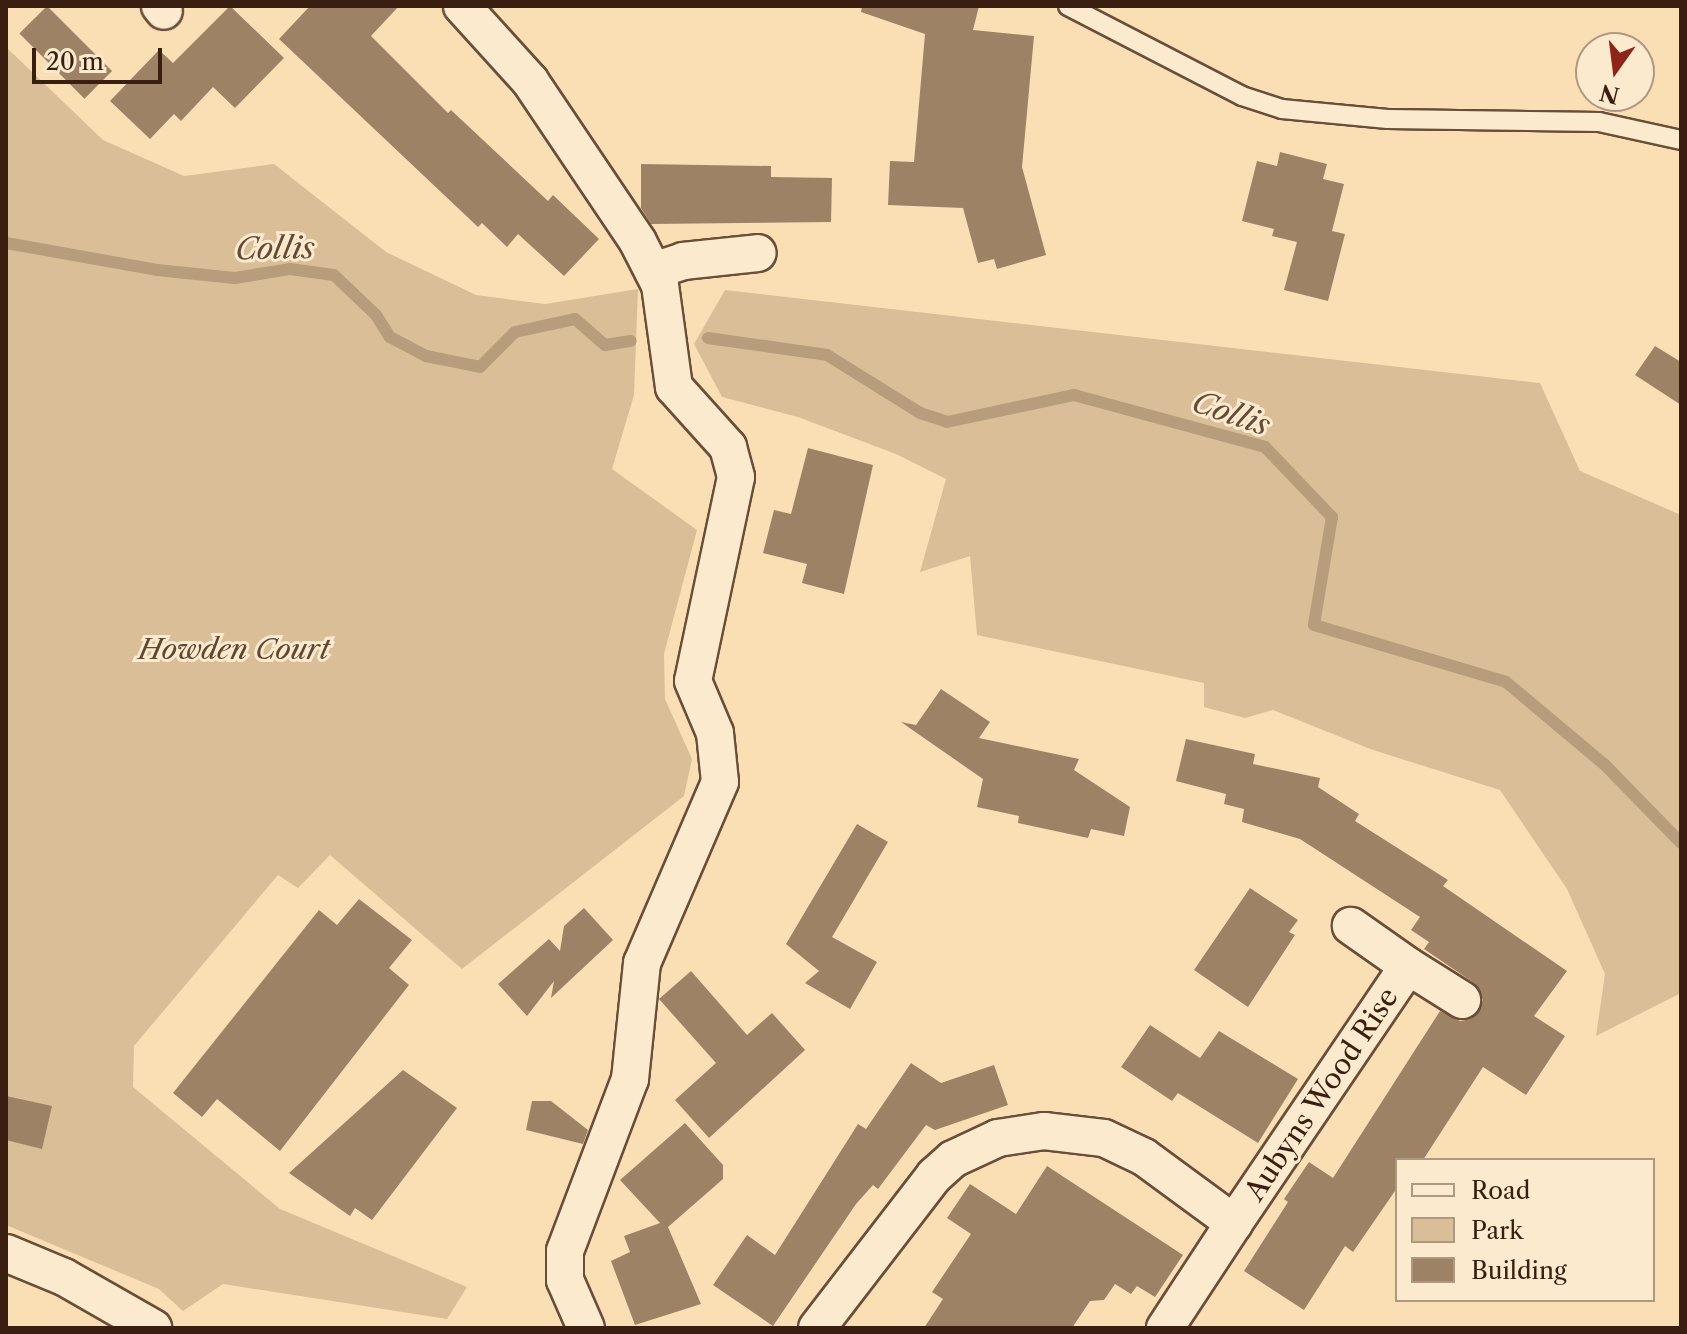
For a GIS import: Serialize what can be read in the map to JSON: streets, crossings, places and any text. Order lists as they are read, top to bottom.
{
  "streets": {
    "street": ["Aubyns Wood Rise"]
  },
  "water": ["Collis"],
  "parks": ["Howden Court"],
  "legend": ["Road", "Park", "Building"],
  "scale_bar": "20 m",
  "north": "bottom"
}
